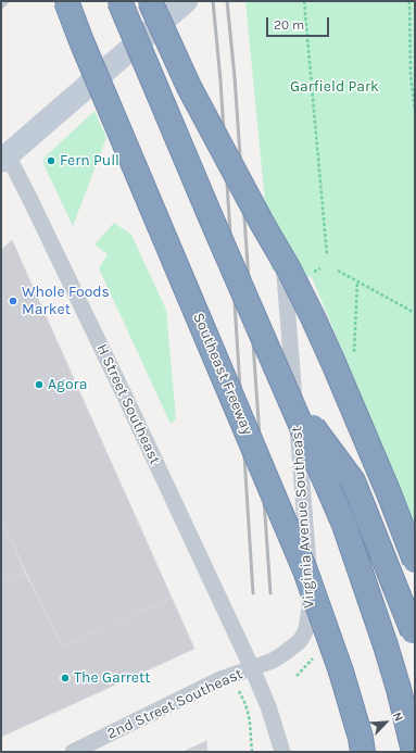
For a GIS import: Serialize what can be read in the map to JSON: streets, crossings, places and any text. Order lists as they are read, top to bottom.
{
  "streets": {
    "highway": ["Southeast Freeway"],
    "street": ["H Street Southeast", "Virginia Avenue Southeast", "2nd Street Southeast"]
  },
  "crossings": [
    ["H Street Southeast", "Virginia Avenue Southeast"],
    ["H Street Southeast", "2nd Street Southeast"],
    ["Virginia Avenue Southeast", "2nd Street Southeast"]
  ],
  "parks": ["Garfield Park"],
  "places": [
    "Fern Pull",
    "Whole Foods Market",
    "Agora",
    "The Garrett"
  ],
  "scale_bar": "20 m",
  "north": "top right"
}
